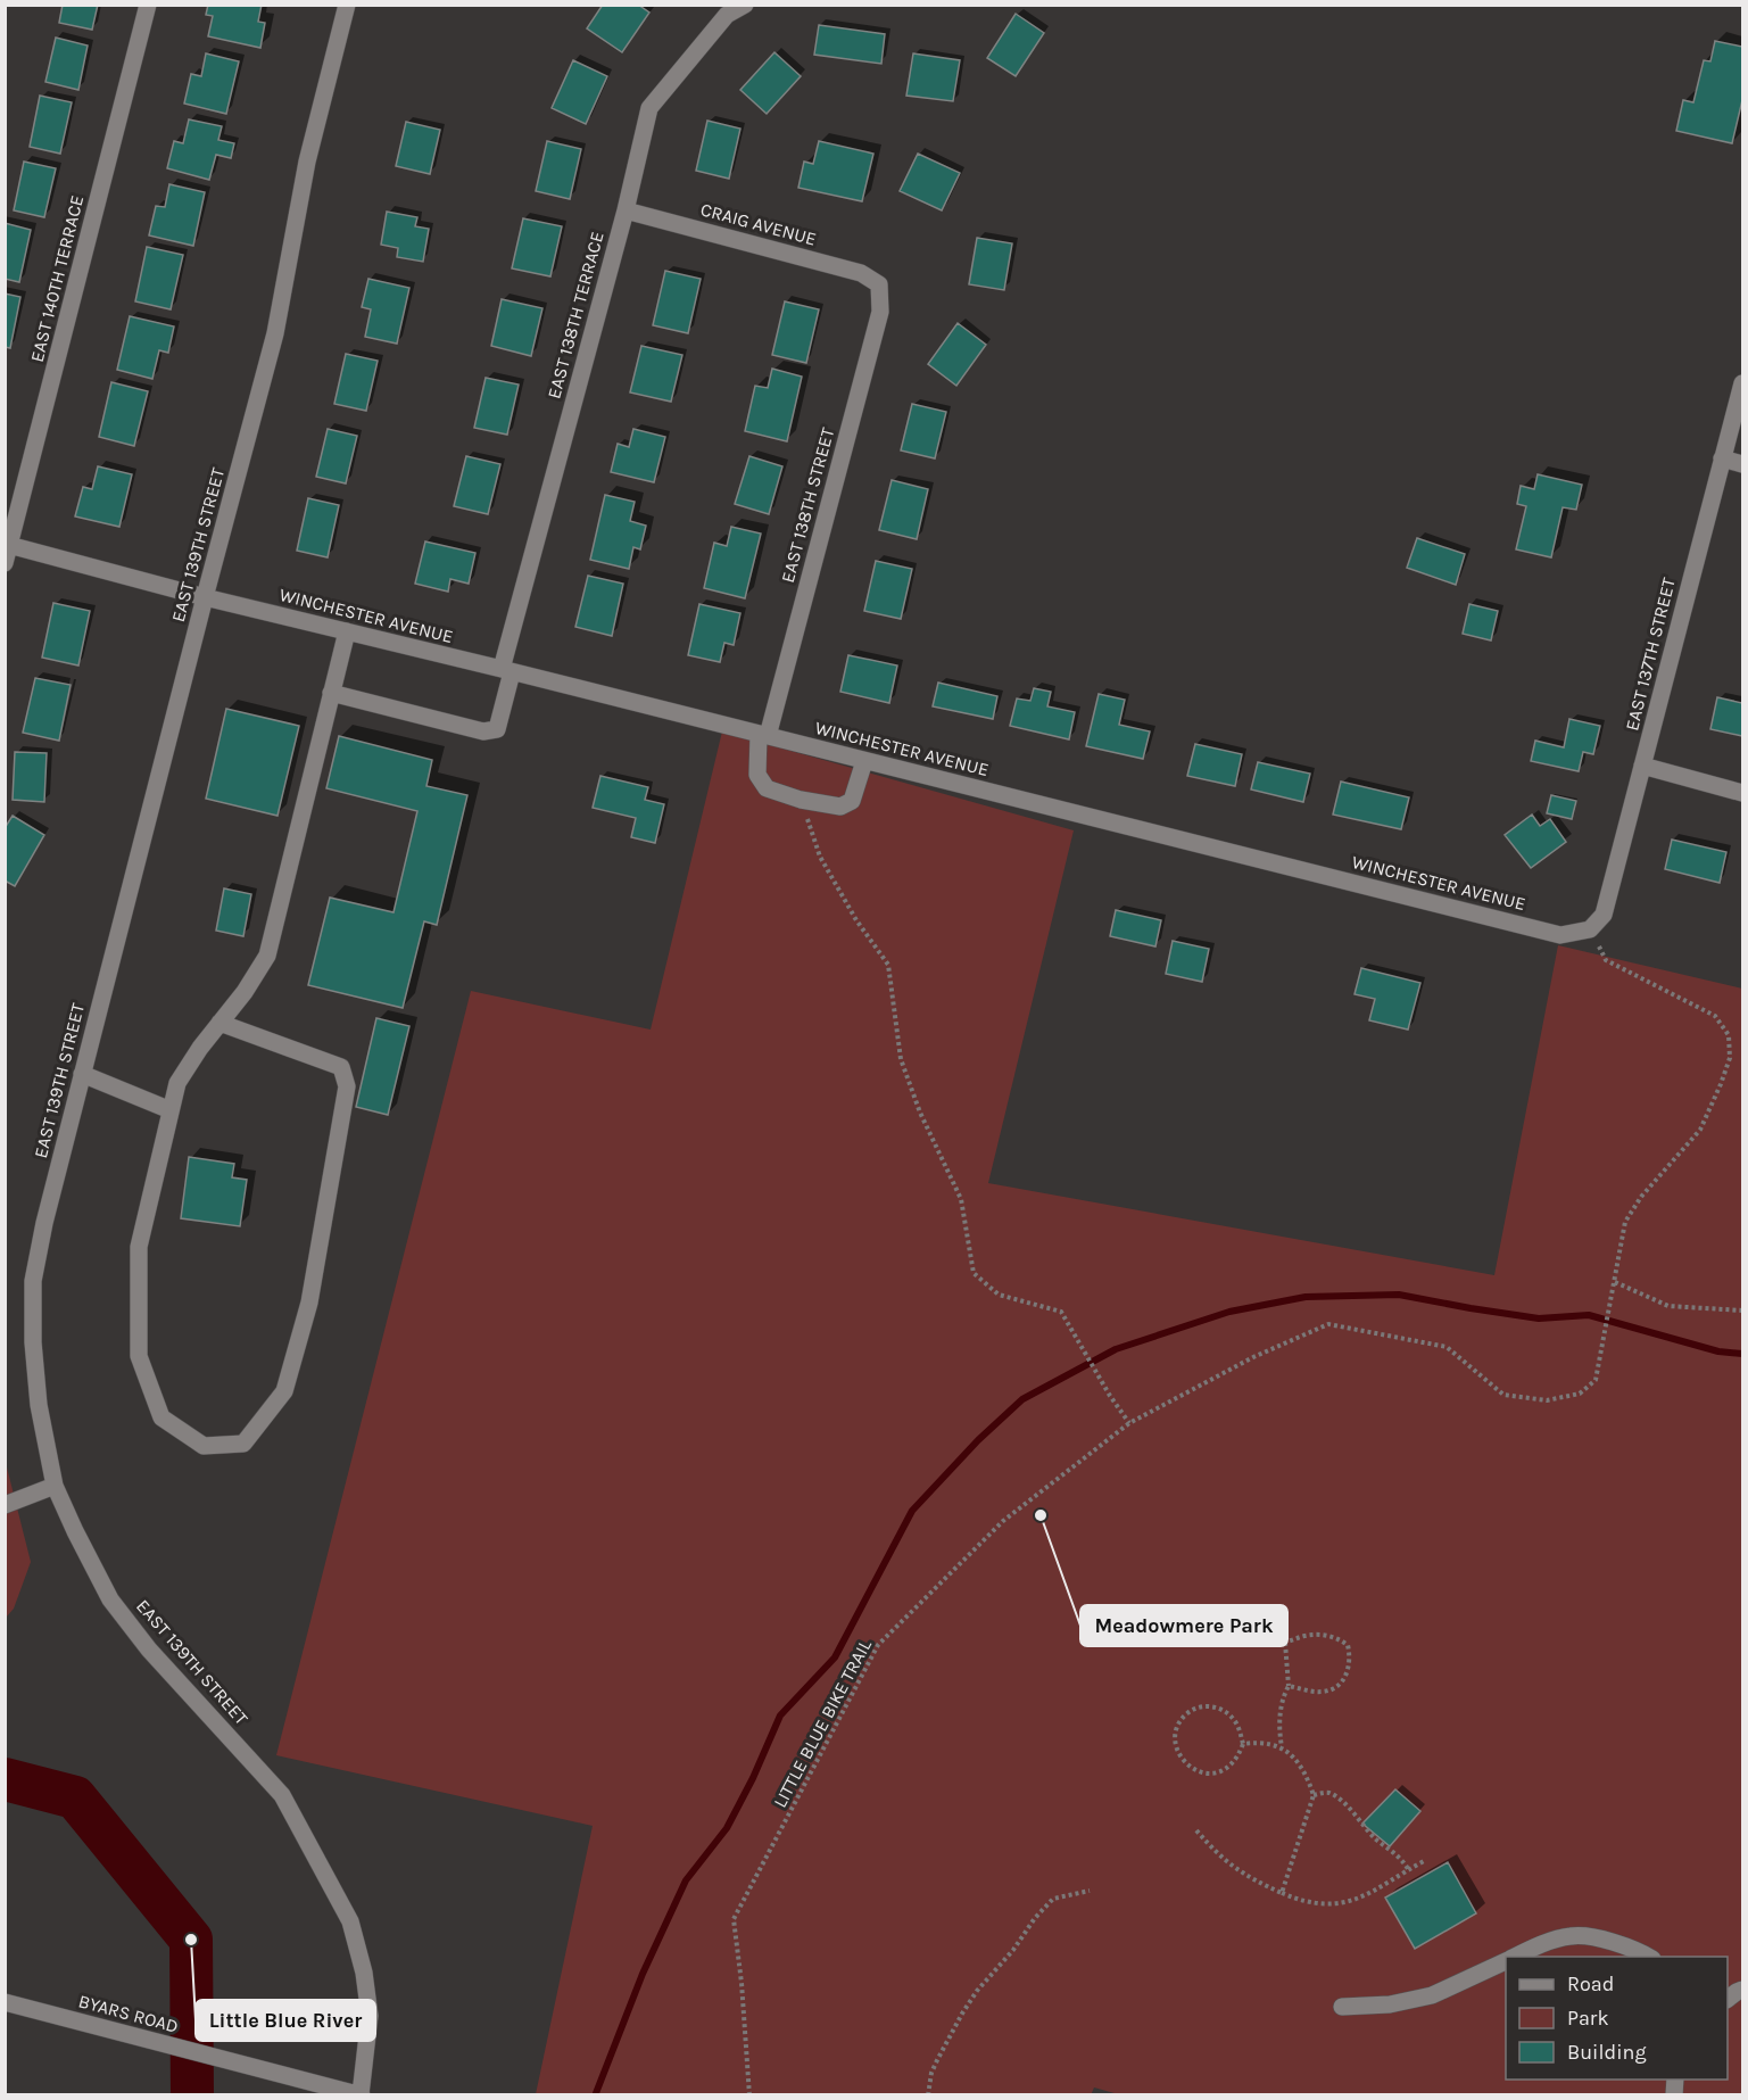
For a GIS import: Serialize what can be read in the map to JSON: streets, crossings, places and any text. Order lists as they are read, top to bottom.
{
  "streets": {
    "street": [
      "CRAIG AVENUE",
      "EAST 140TH TERRACE",
      "EAST 138TH TERRACE",
      "EAST 138TH STREET",
      "EAST 139TH STREET",
      "WINCHESTER AVENUE",
      "EAST 137TH STREET",
      "BYARS ROAD"
    ],
    "path": ["LITTLE BLUE BIKE TRAIL"]
  },
  "crossings": [
    ["CRAIG AVENUE", "EAST 138TH TERRACE"],
    ["CRAIG AVENUE", "EAST 138TH STREET"],
    ["EAST 140TH TERRACE", "WINCHESTER AVENUE"],
    ["EAST 138TH TERRACE", "WINCHESTER AVENUE"],
    ["EAST 138TH STREET", "WINCHESTER AVENUE"],
    ["EAST 139TH STREET", "WINCHESTER AVENUE"],
    ["EAST 139TH STREET", "BYARS ROAD"],
    ["WINCHESTER AVENUE", "EAST 137TH STREET"],
    ["WINCHESTER AVENUE", "LITTLE BLUE BIKE TRAIL"],
    ["EAST 137TH STREET", "LITTLE BLUE BIKE TRAIL"]
  ],
  "places": ["Meadowmere Park", "Little Blue River"],
  "legend": ["Road", "Park", "Building"]
}
